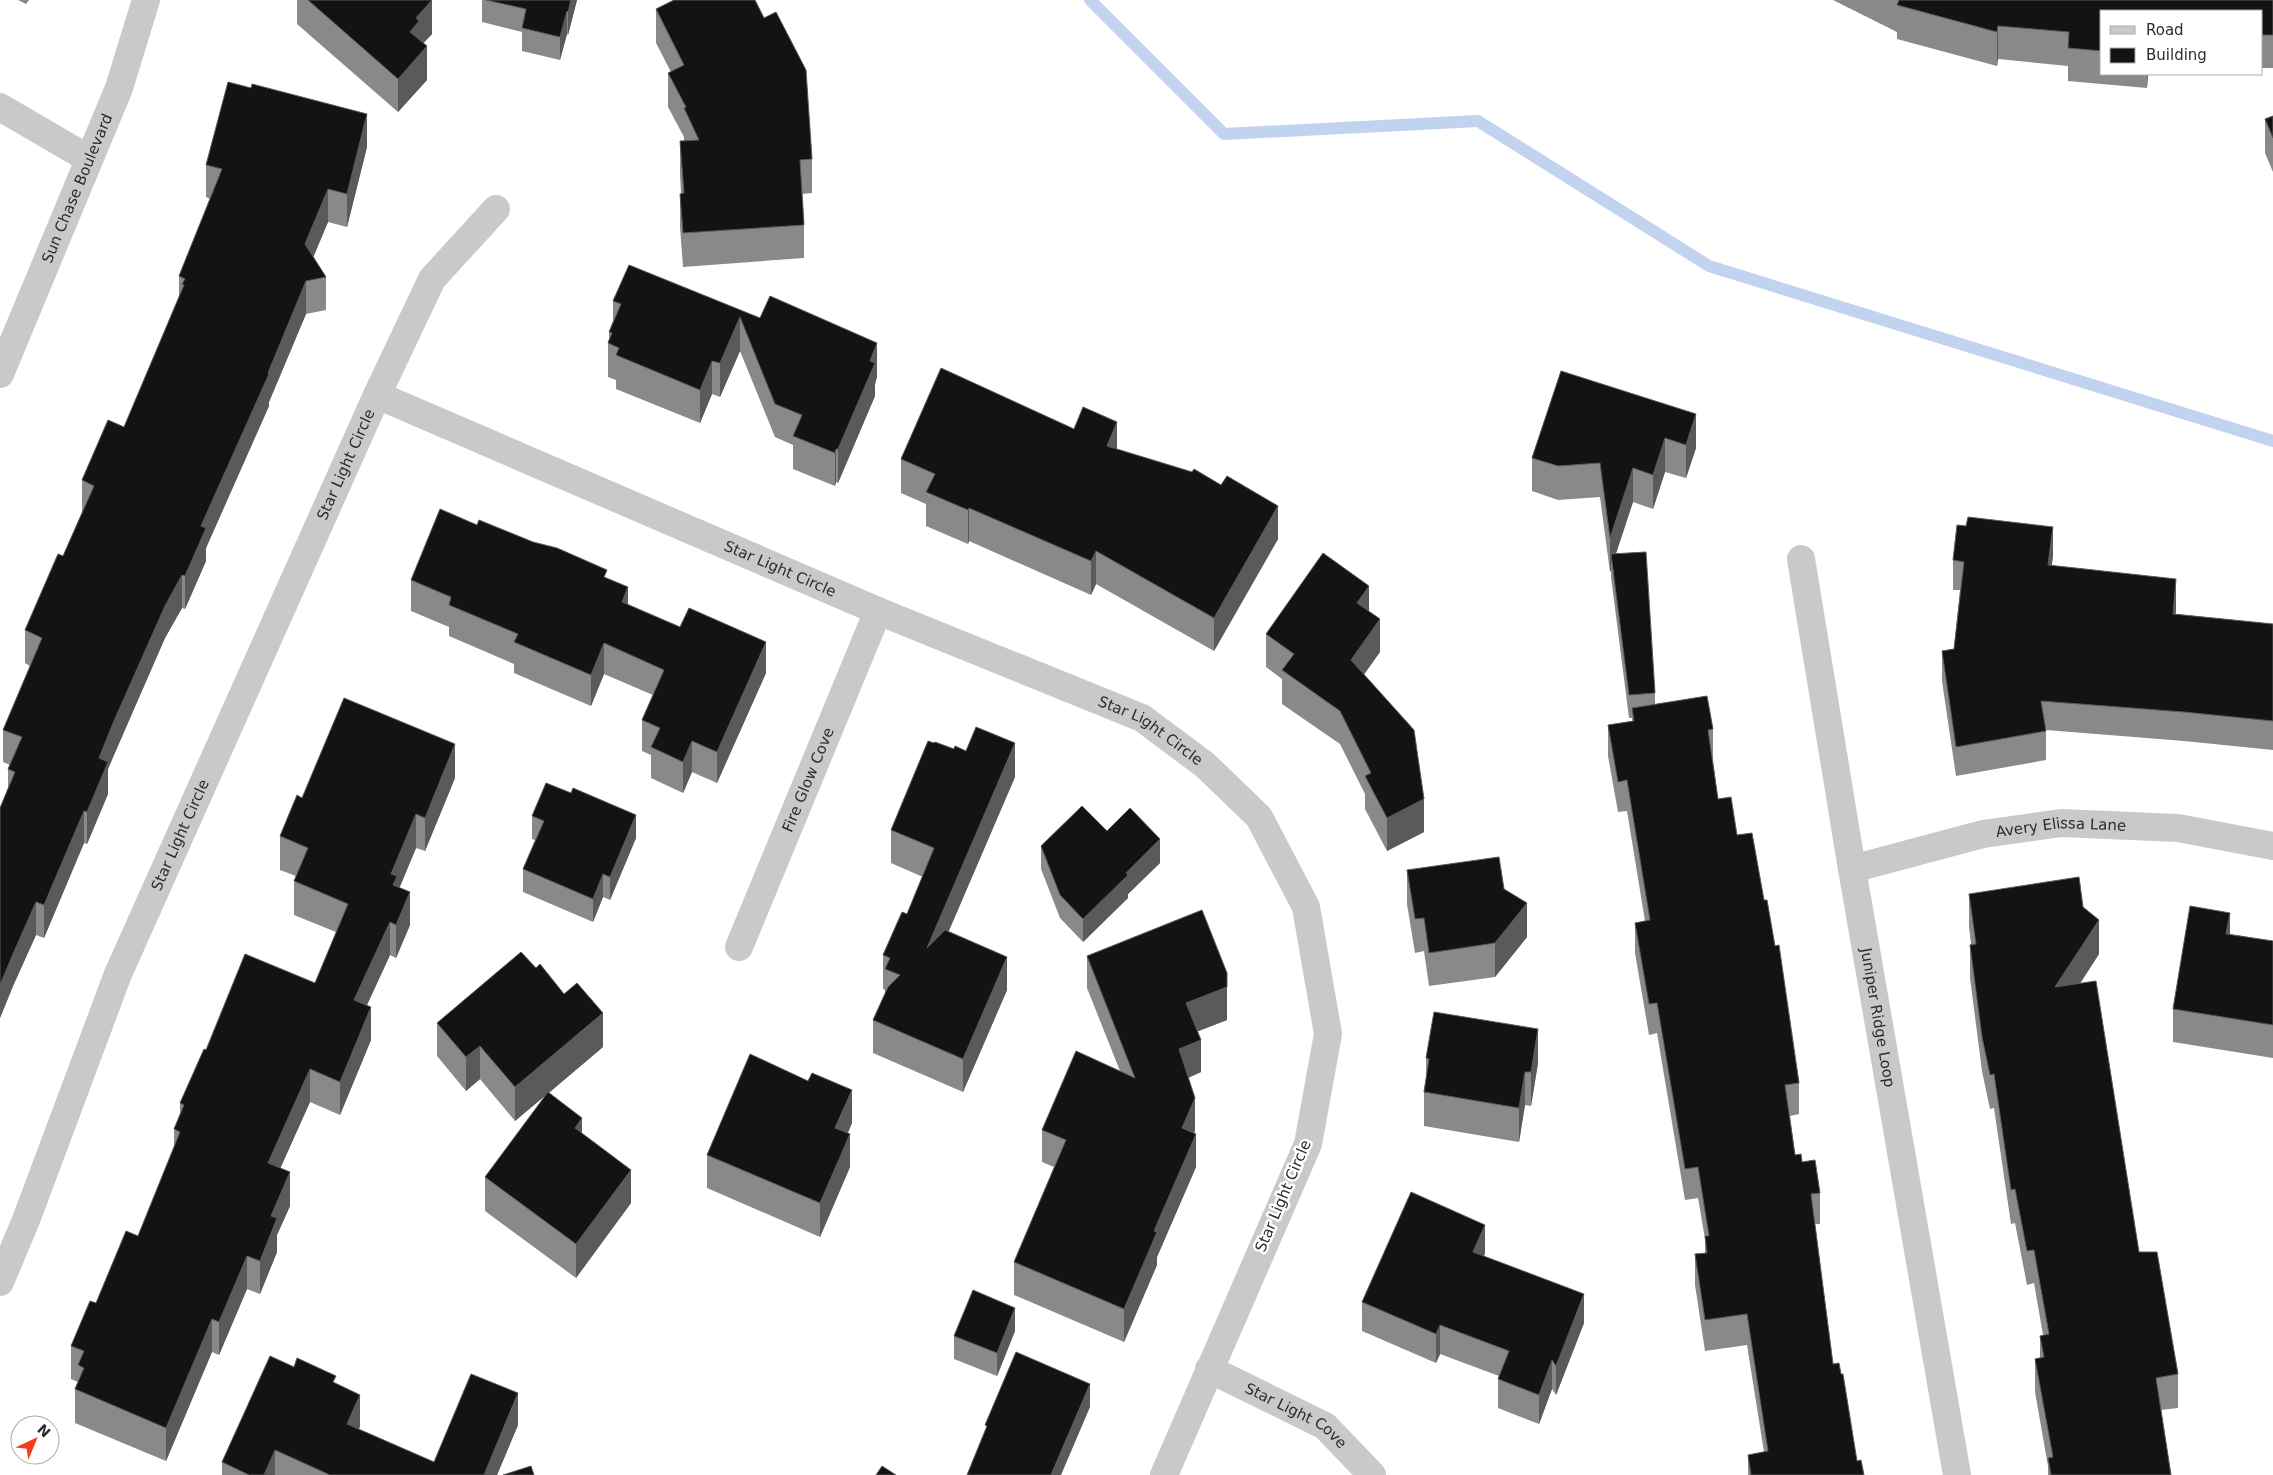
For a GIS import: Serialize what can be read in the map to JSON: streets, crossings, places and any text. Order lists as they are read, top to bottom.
{
  "streets": {
    "street": [
      "Sun Chase Boulevard",
      "Star Light Circle",
      "Fire Glow Cove",
      "Avery Elissa Lane",
      "Juniper Ridge Loop",
      "Star Light Cove"
    ]
  },
  "crossings": [
    ["Star Light Circle", "Fire Glow Cove"],
    ["Star Light Circle", "Star Light Cove"],
    ["Avery Elissa Lane", "Juniper Ridge Loop"]
  ],
  "legend": ["Road", "Building"],
  "north": "top right"
}
